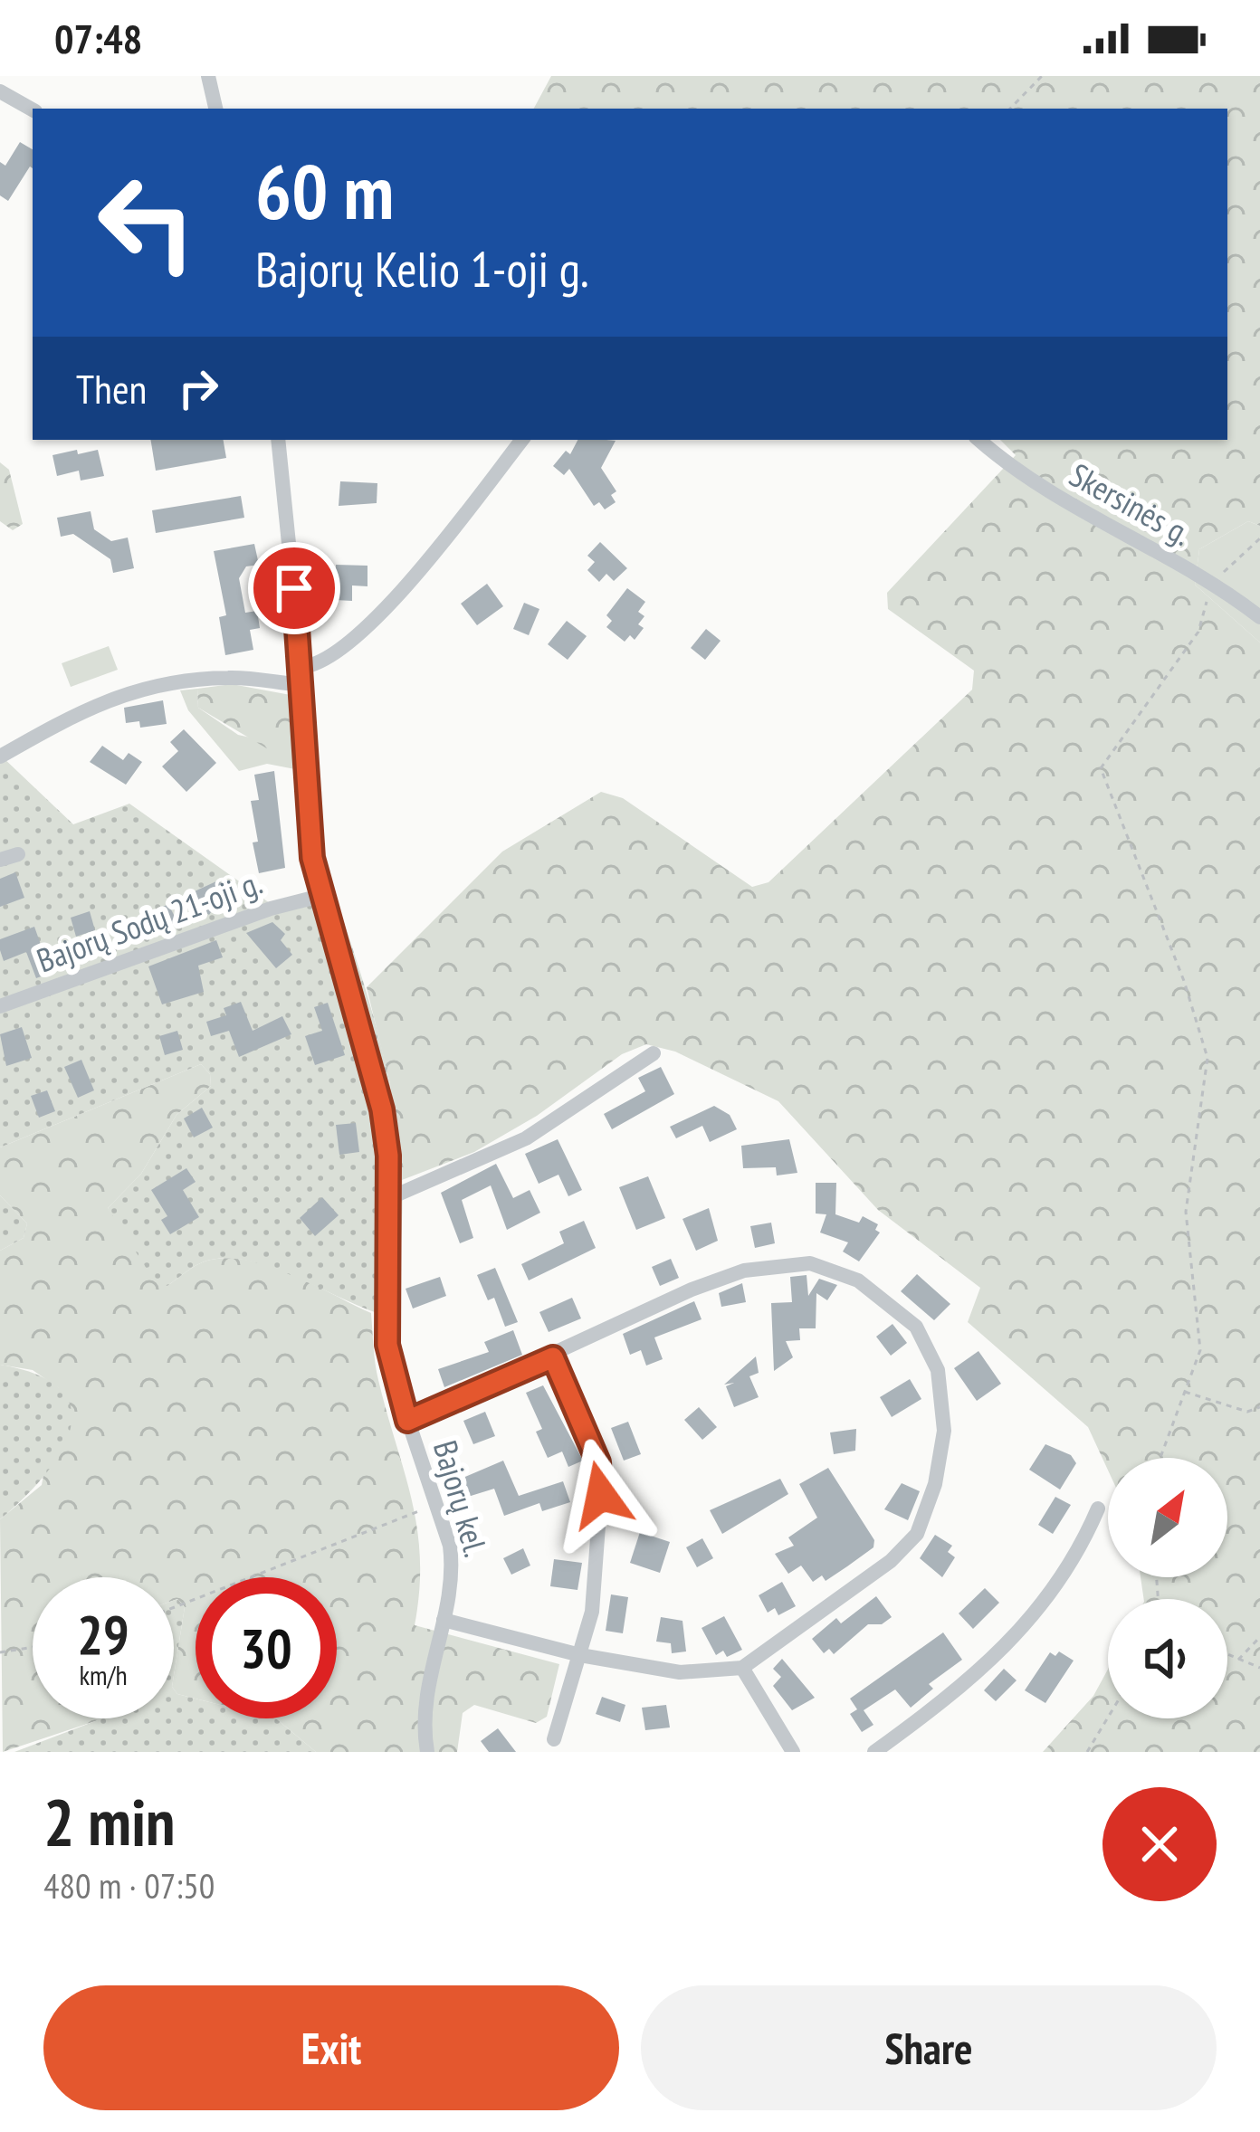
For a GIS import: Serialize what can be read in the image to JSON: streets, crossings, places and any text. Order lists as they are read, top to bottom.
{
  "streets": {
    "street": ["Skersinės g.", "Bajorų Sodų 21-oji g.", "Bajorų kel."]
  },
  "crossings": [
    ["Bajorų Sodų 21-oji g.", "Bajorų kel."]
  ],
  "north": "top right",
  "page": {
    "status": "07:48",
    "turn": ["60 m", "Bajorų Kelio 1-oji g."],
    "then": "Then",
    "speed": "29 km/h",
    "limit": "30",
    "heading": ["2 min", "480 m · 07:50"],
    "buttons": ["Exit", "Share"]
  }
}
